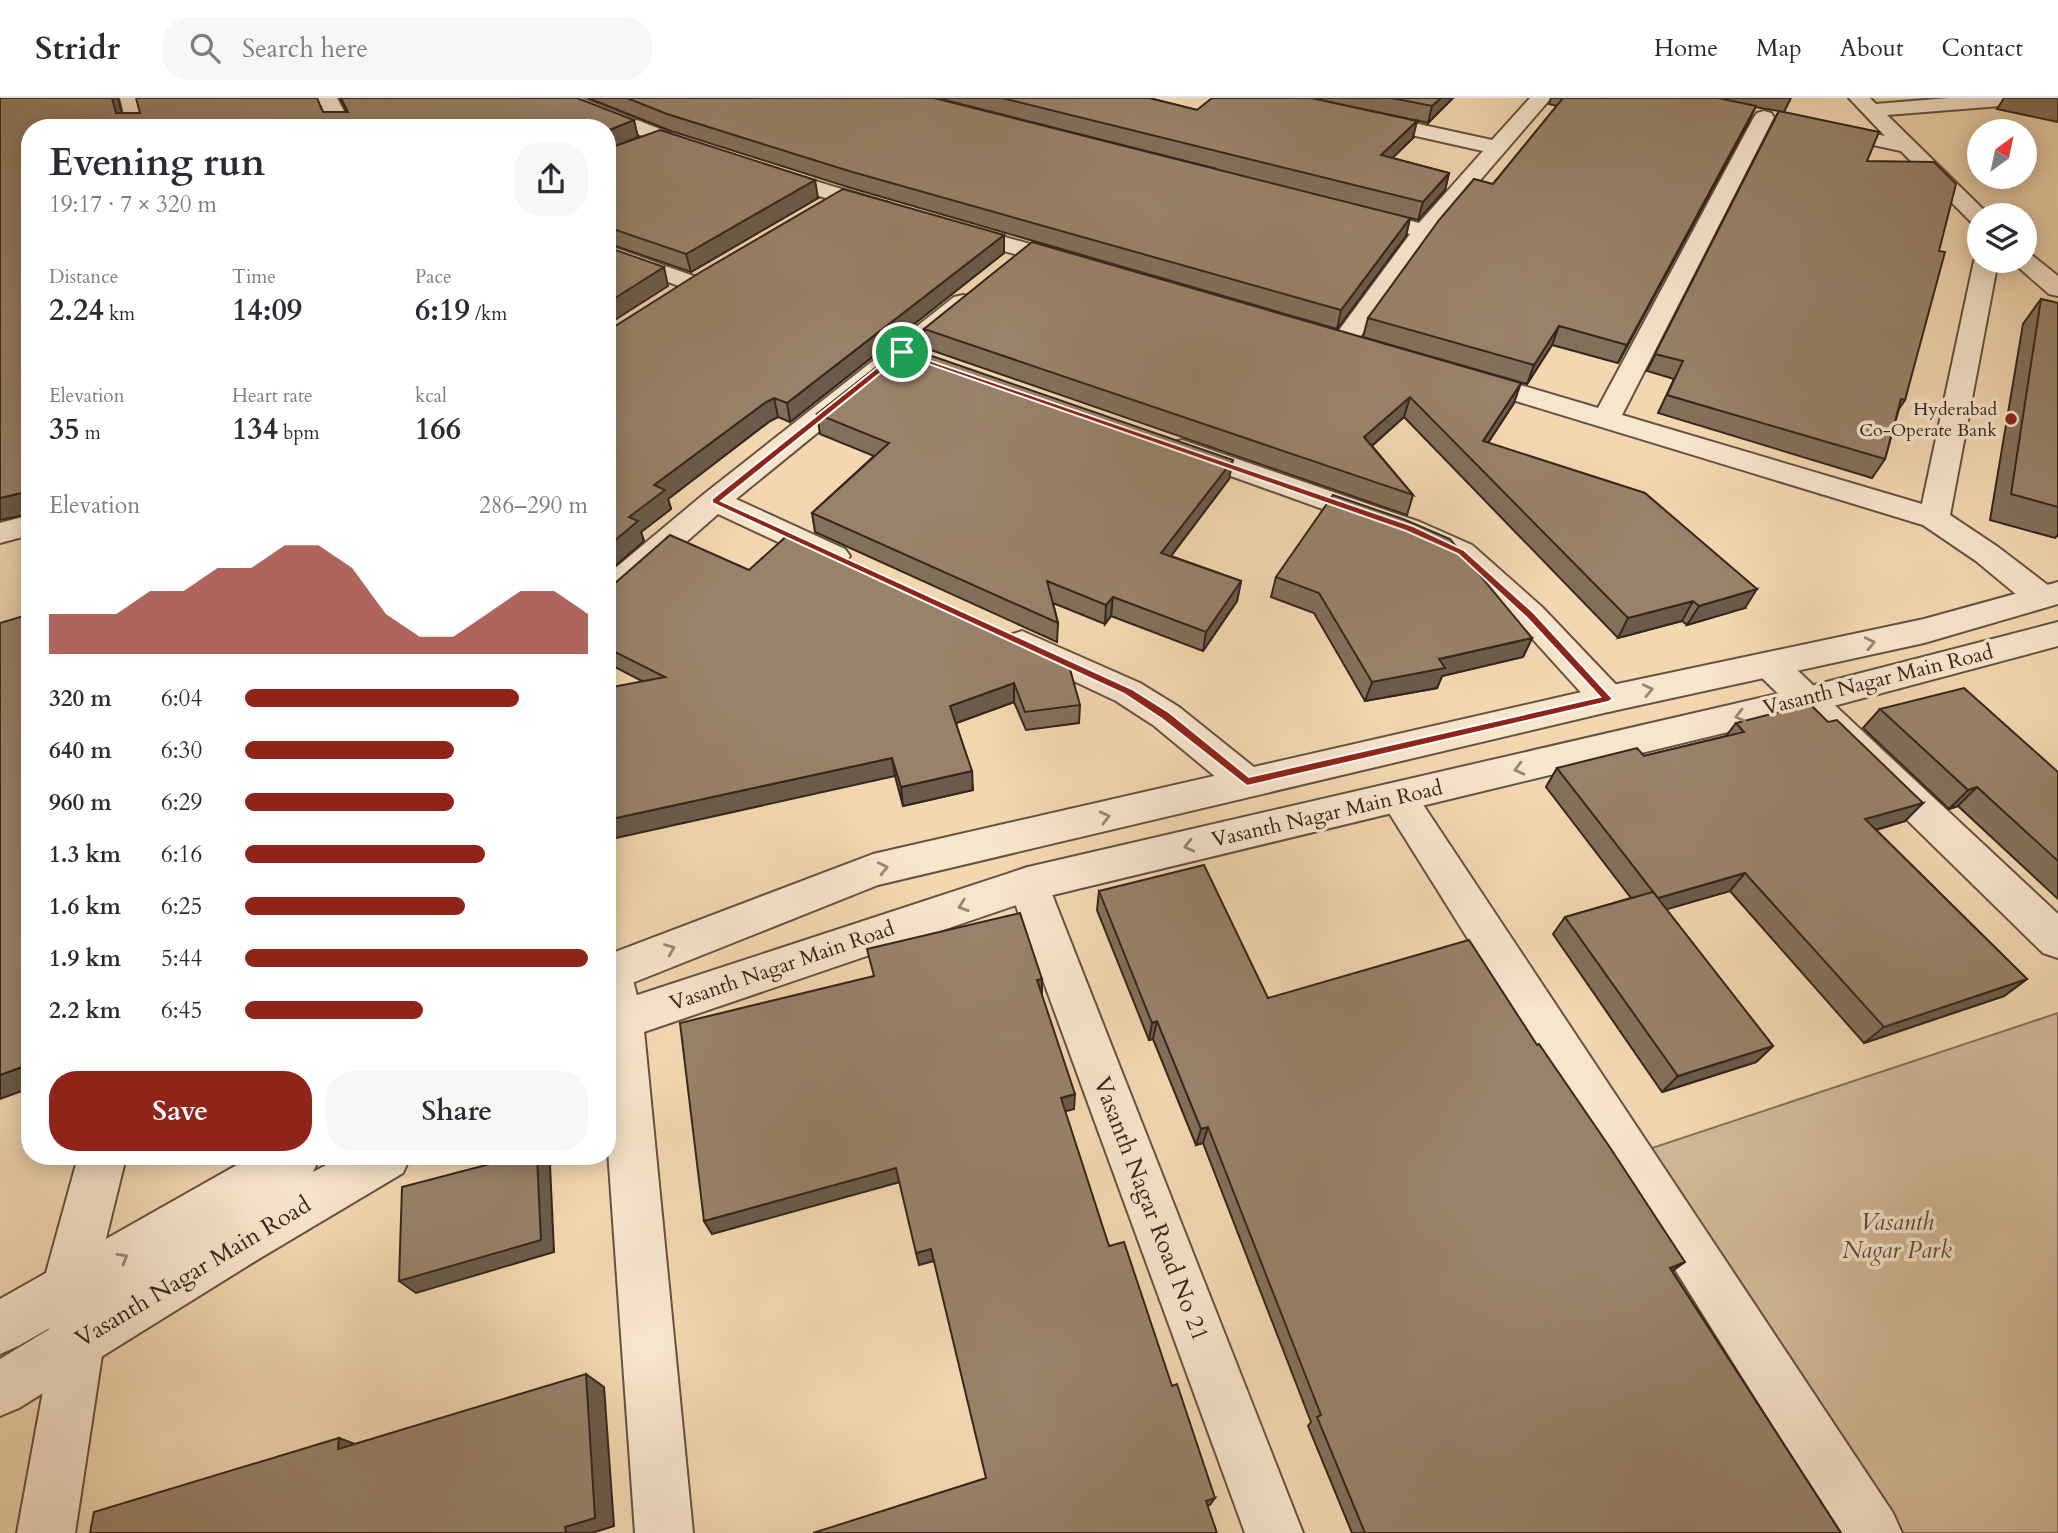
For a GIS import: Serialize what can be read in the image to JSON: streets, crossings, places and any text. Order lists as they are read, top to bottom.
{
  "streets": {
    "street": ["Vasanth Nagar Main Road", "Vasanth Nagar Road No 21"]
  },
  "crossings": [
    ["Vasanth Nagar Main Road", "Vasanth Nagar Road No 21"]
  ],
  "parks": ["Vasanth Nagar Park"],
  "places": ["Hyderabad Co-Operate Bank"],
  "north": "top right",
  "page": {
    "header": "Stridr",
    "search": "Search here",
    "nav": [
      "Home",
      "Map",
      "About",
      "Contact"
    ],
    "heading": ["Evening run", "19:17 · 7 × 320 m"],
    "stats": [
      ["Distance", "2.24 km"],
      ["Time", "14:09"],
      ["Pace", "6:19 /km"],
      ["Elevation", "35 m"],
      ["Heart rate", "134 bpm"],
      ["kcal", "166"]
    ],
    "chart": ["Elevation", "286–290 m"],
    "list": [
      {
        "name": "320 m",
        "note": "6:04"
      },
      {
        "name": "640 m",
        "note": "6:30"
      },
      {
        "name": "960 m",
        "note": "6:29"
      },
      {
        "name": "1.3 km",
        "note": "6:16"
      },
      {
        "name": "1.6 km",
        "note": "6:25"
      },
      {
        "name": "1.9 km",
        "note": "5:44"
      },
      {
        "name": "2.2 km",
        "note": "6:45"
      }
    ],
    "buttons": ["Save", "Share"]
  }
}
